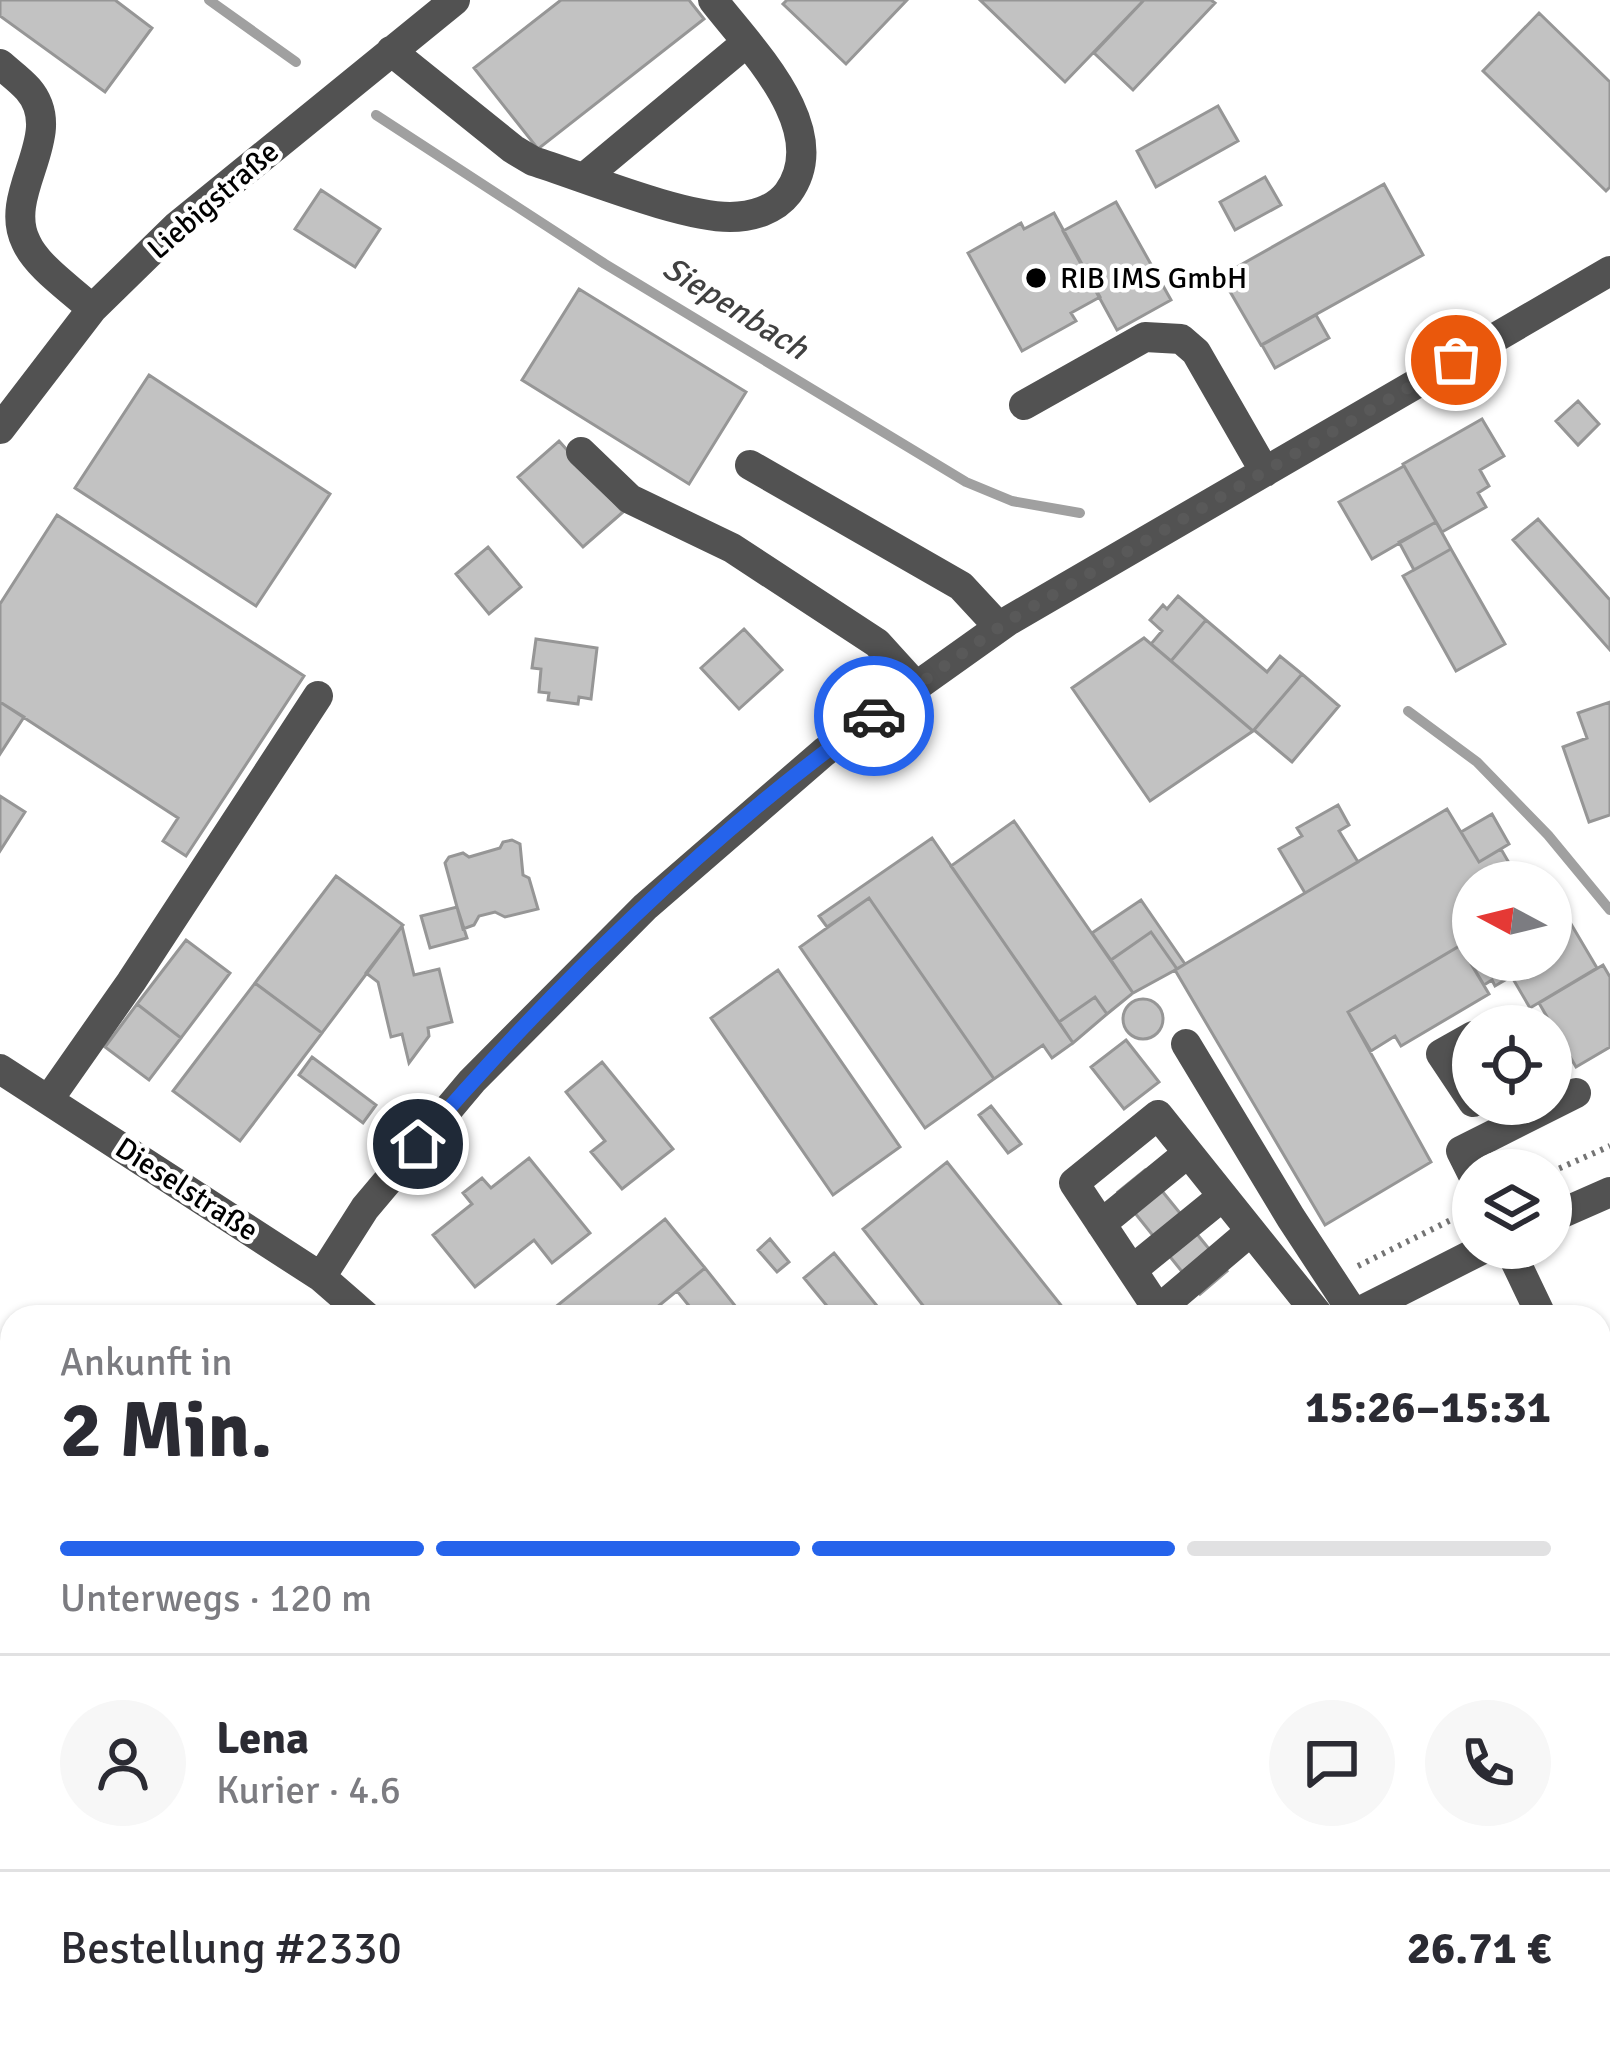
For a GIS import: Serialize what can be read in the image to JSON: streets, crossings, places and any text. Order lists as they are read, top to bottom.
{
  "streets": {
    "street": ["Liebigstraße", "Dieselstraße"]
  },
  "water": ["Siepenbach"],
  "places": ["RIB IMS GmbH"],
  "north": "left",
  "page": {
    "heading": ["2 Min.", "Ankunft in", "15:26–15:31"],
    "panel": [
      "Lena",
      "Kurier · 4.6",
      "Bestellung #2330",
      "26.71 €"
    ],
    "bar": "Unterwegs · 120 m"
  }
}
